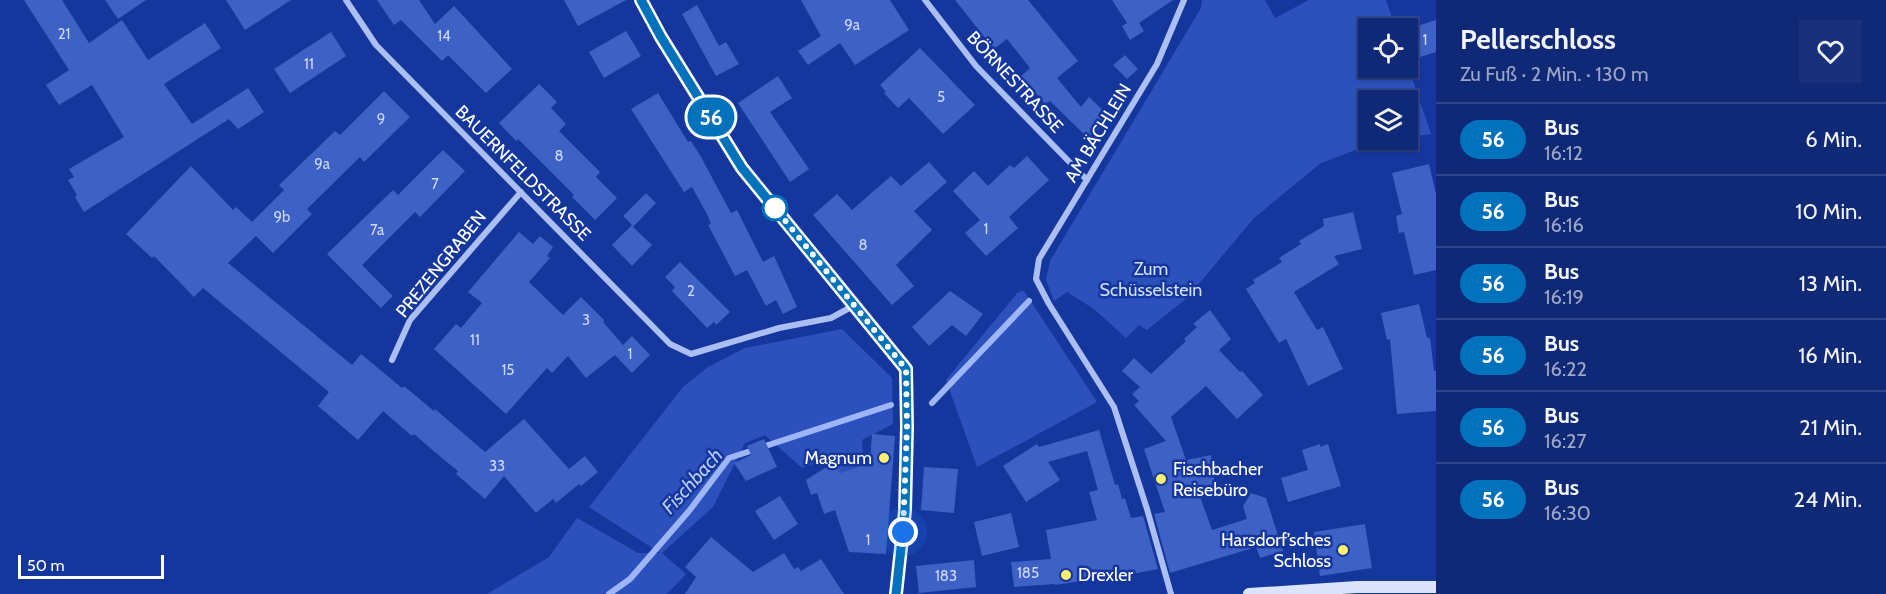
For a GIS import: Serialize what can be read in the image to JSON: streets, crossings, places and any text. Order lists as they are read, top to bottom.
{
  "streets": {
    "street": [
      "BÖRNESTRASSE",
      "AM BÄCHLEIN",
      "BAUERNFELDSTRASSE",
      "PREZENGRABEN"
    ]
  },
  "crossings": [
    ["BÖRNESTRASSE", "AM BÄCHLEIN"],
    ["BAUERNFELDSTRASSE", "PREZENGRABEN"]
  ],
  "water": ["Fischbach"],
  "parks": ["Zum Schüsselstein"],
  "places": [
    "Magnum",
    "Fischbacher Reisebüro",
    "Harsdorf’sches Schloss",
    "Drexler"
  ],
  "lines": ["bus line 56"],
  "house_numbers": [
    "9a",
    "21",
    "14",
    "1",
    "11",
    "5",
    "9",
    "8",
    "9a",
    "7",
    "9b",
    "1",
    "7a",
    "8",
    "2",
    "3",
    "11",
    "1",
    "15",
    "33",
    "1",
    "185",
    "183"
  ],
  "scale_bar": "50 m",
  "page": {
    "on_map": "56",
    "heading": ["Pellerschloss", "Zu Fuß · 2 Min. · 130 m"],
    "list": [
      {
        "mark": "56",
        "name": "Bus",
        "note": "16:12",
        "value": "6 Min."
      },
      {
        "mark": "56",
        "name": "Bus",
        "note": "16:16",
        "value": "10 Min."
      },
      {
        "mark": "56",
        "name": "Bus",
        "note": "16:19",
        "value": "13 Min."
      },
      {
        "mark": "56",
        "name": "Bus",
        "note": "16:22",
        "value": "16 Min."
      },
      {
        "mark": "56",
        "name": "Bus",
        "note": "16:27",
        "value": "21 Min."
      },
      {
        "mark": "56",
        "name": "Bus",
        "note": "16:30",
        "value": "24 Min."
      }
    ],
    "scale": "50 m"
  }
}
